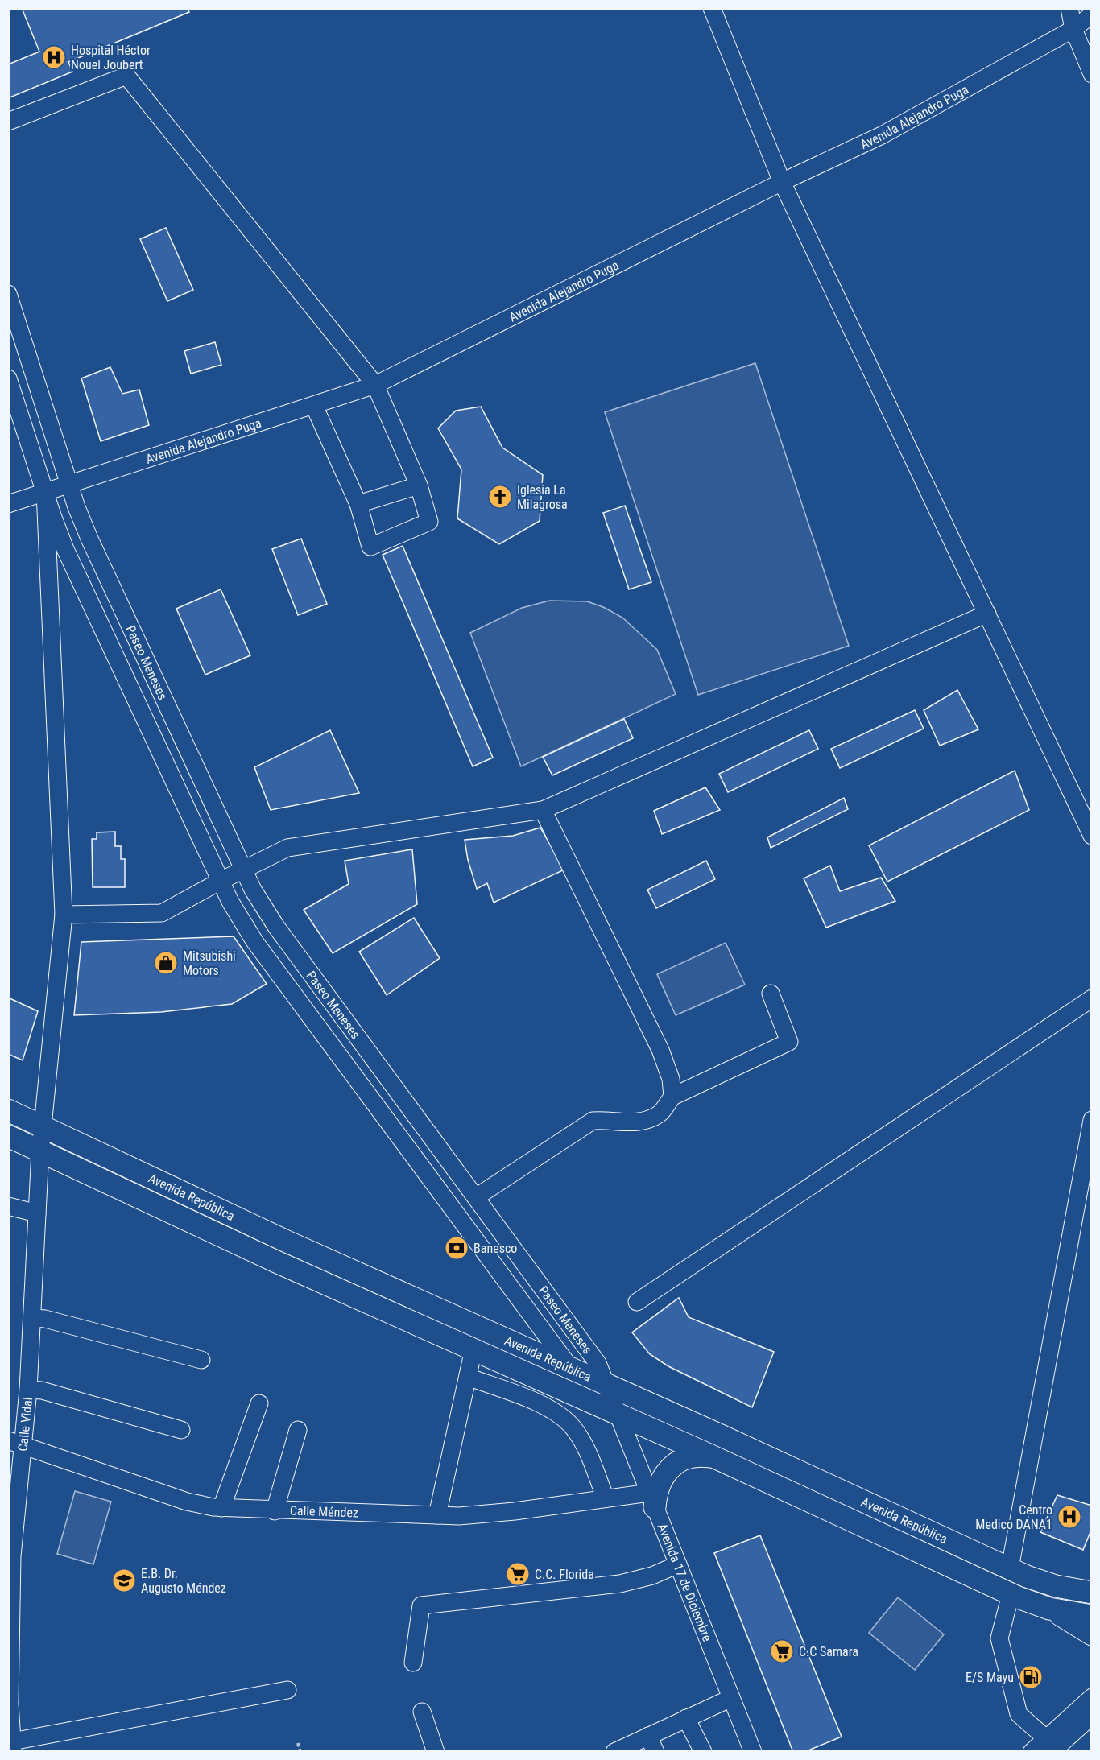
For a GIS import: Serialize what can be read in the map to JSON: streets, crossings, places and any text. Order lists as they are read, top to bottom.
{
  "streets": {
    "main road": ["Avenida República"],
    "street": [
      "Avenida Alejandro Puga",
      "Paseo Meneses",
      "Calle Vidal",
      "Calle Méndez",
      "Avenida 17 de Diciembre"
    ]
  },
  "crossings": [
    ["Avenida Alejandro Puga", "Paseo Meneses"],
    ["Avenida Alejandro Puga", "Calle Vidal"],
    ["Paseo Meneses", "Avenida República"],
    ["Paseo Meneses", "Calle Vidal"],
    ["Paseo Meneses", "Avenida 17 de Diciembre"],
    ["Avenida República", "Calle Vidal"],
    ["Avenida República", "Avenida 17 de Diciembre"],
    ["Calle Vidal", "Calle Méndez"],
    ["Calle Méndez", "Avenida 17 de Diciembre"]
  ],
  "places": {
    "hospital": ["Hospital Héctor Nouel Joubert", "Centro Medico DANA1"],
    "church": ["Iglesia La Milagrosa"],
    "shop": ["Mitsubishi Motors"],
    "bank": ["Banesco"],
    "supermarket": ["C.C. Florida", "C.C Samara"],
    "school or university": ["E.B. Dr. Augusto Méndez"],
    "fuel station": ["E/S Mayu"]
  }
}
